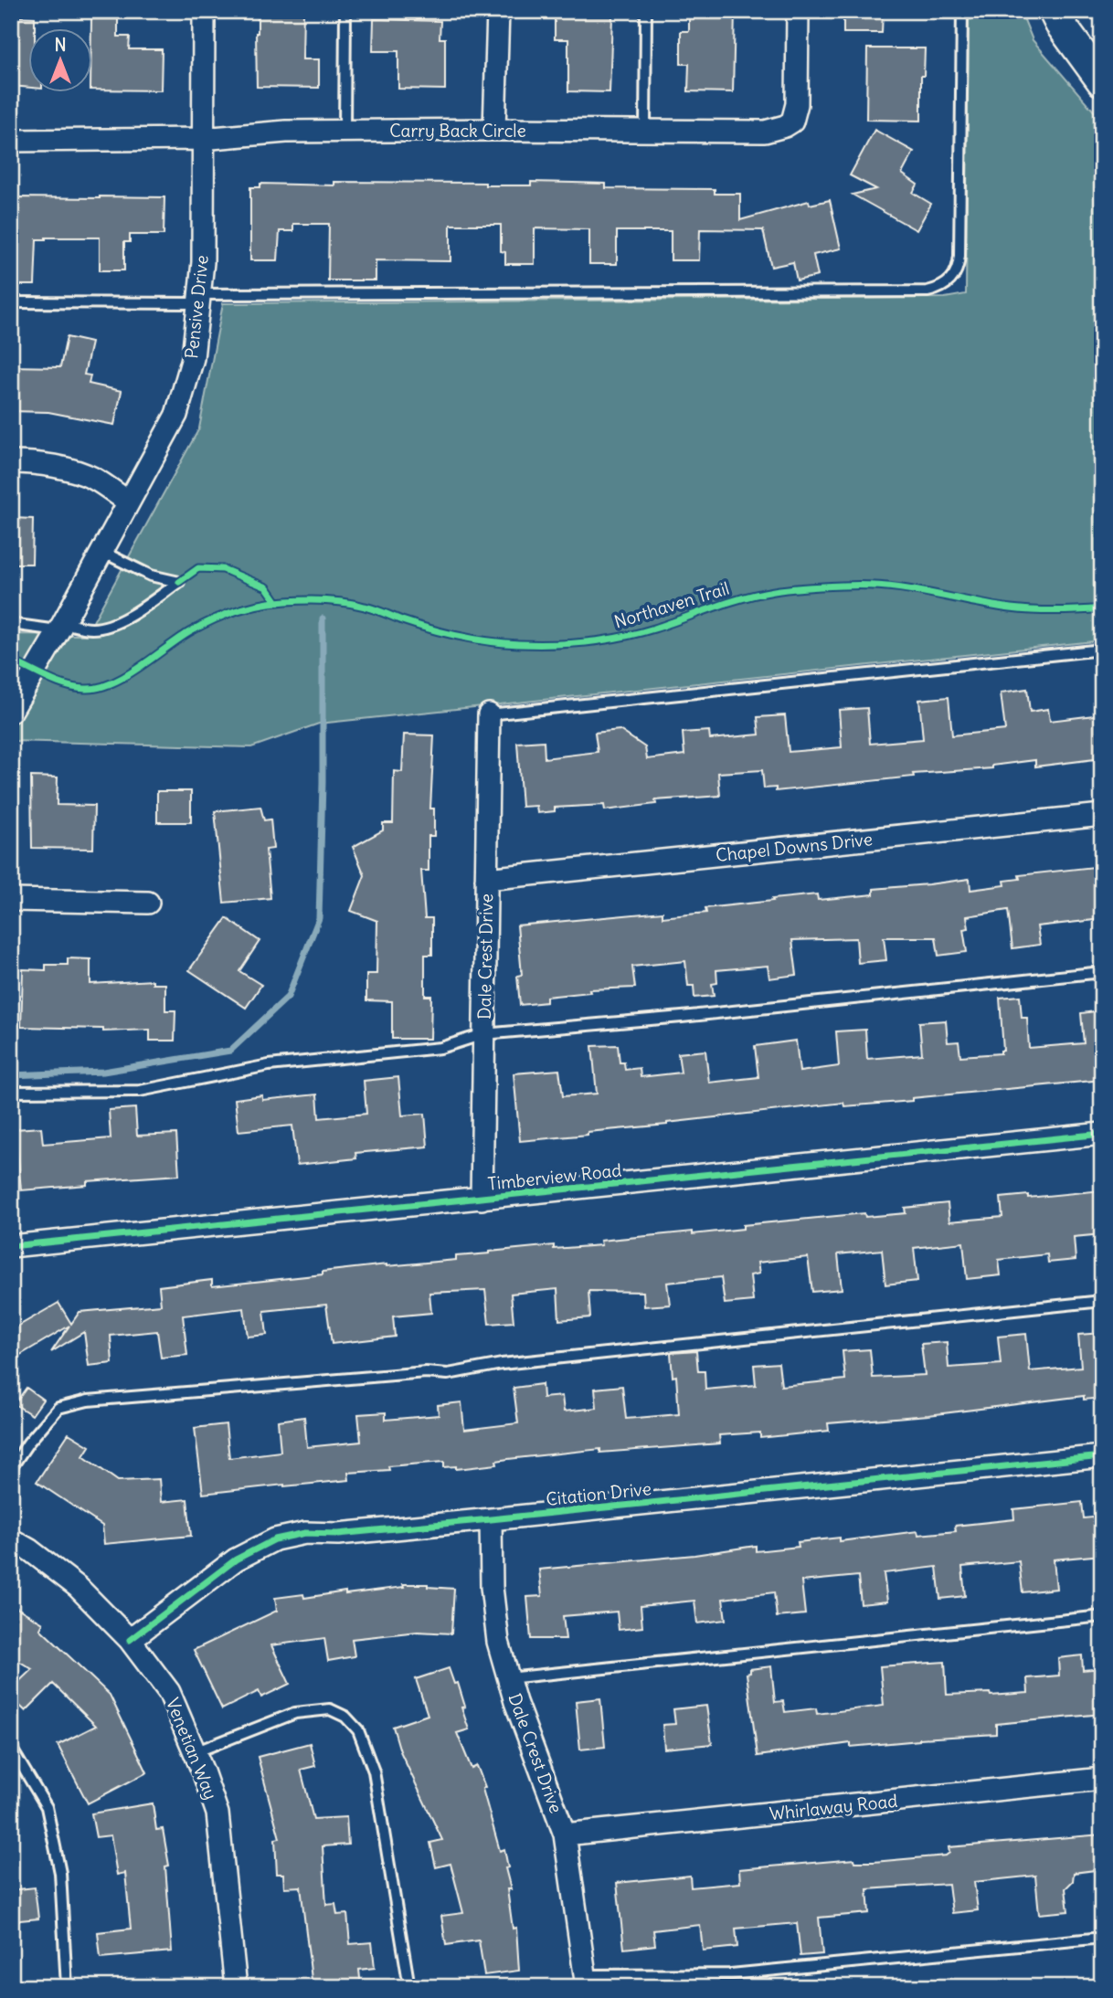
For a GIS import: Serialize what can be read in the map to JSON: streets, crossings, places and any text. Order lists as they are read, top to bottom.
{
  "streets": {
    "street": [
      "Carry Back Circle",
      "Pensive Drive",
      "Chapel Downs Drive",
      "Dale Crest Drive",
      "Timberview Road",
      "Citation Drive",
      "Venetian Way",
      "Whirlaway Road"
    ],
    "cycle path": ["Northaven Trail"]
  },
  "crossings": [
    ["Carry Back Circle", "Pensive Drive"],
    ["Chapel Downs Drive", "Dale Crest Drive"],
    ["Dale Crest Drive", "Timberview Road"],
    ["Dale Crest Drive", "Citation Drive"],
    ["Dale Crest Drive", "Whirlaway Road"],
    ["Citation Drive", "Venetian Way"]
  ],
  "north": "top"
}
